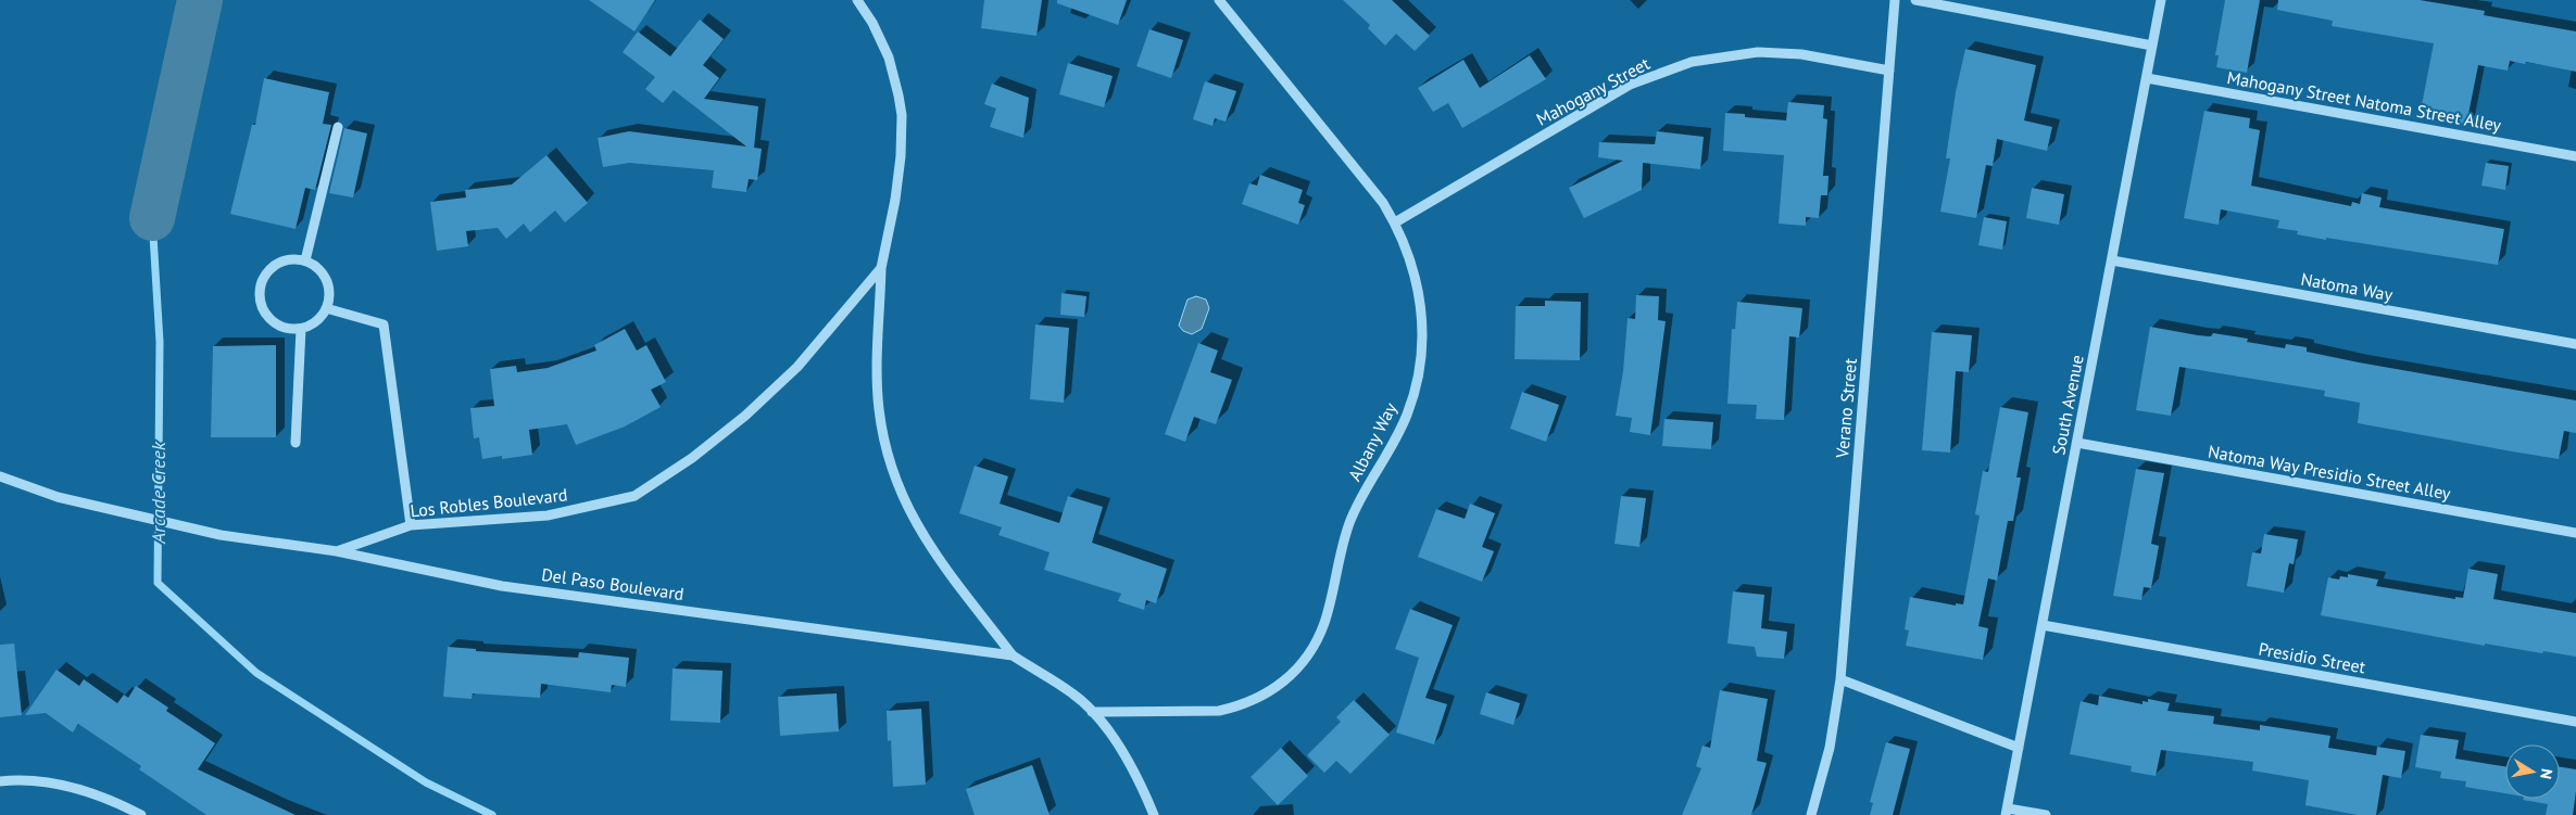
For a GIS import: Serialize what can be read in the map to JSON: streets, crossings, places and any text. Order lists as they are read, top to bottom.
{
  "streets": {
    "street": [
      "Mahogany Street",
      "Mahogany Street Natoma Street Alley",
      "Natoma Way",
      "South Avenue",
      "Verano Street",
      "Albany Way",
      "Natoma Way Presidio Street Alley",
      "Los Robles Boulevard",
      "Del Paso Boulevard",
      "Presidio Street"
    ]
  },
  "crossings": [
    ["Mahogany Street", "Verano Street"],
    ["Mahogany Street", "Albany Way"],
    ["Mahogany Street Natoma Street Alley", "South Avenue"],
    ["Natoma Way", "South Avenue"],
    ["South Avenue", "Natoma Way Presidio Street Alley"],
    ["South Avenue", "Presidio Street"],
    ["Albany Way", "Del Paso Boulevard"],
    ["Los Robles Boulevard", "Del Paso Boulevard"]
  ],
  "water": ["Arcade Creek"],
  "north": "right"
}
